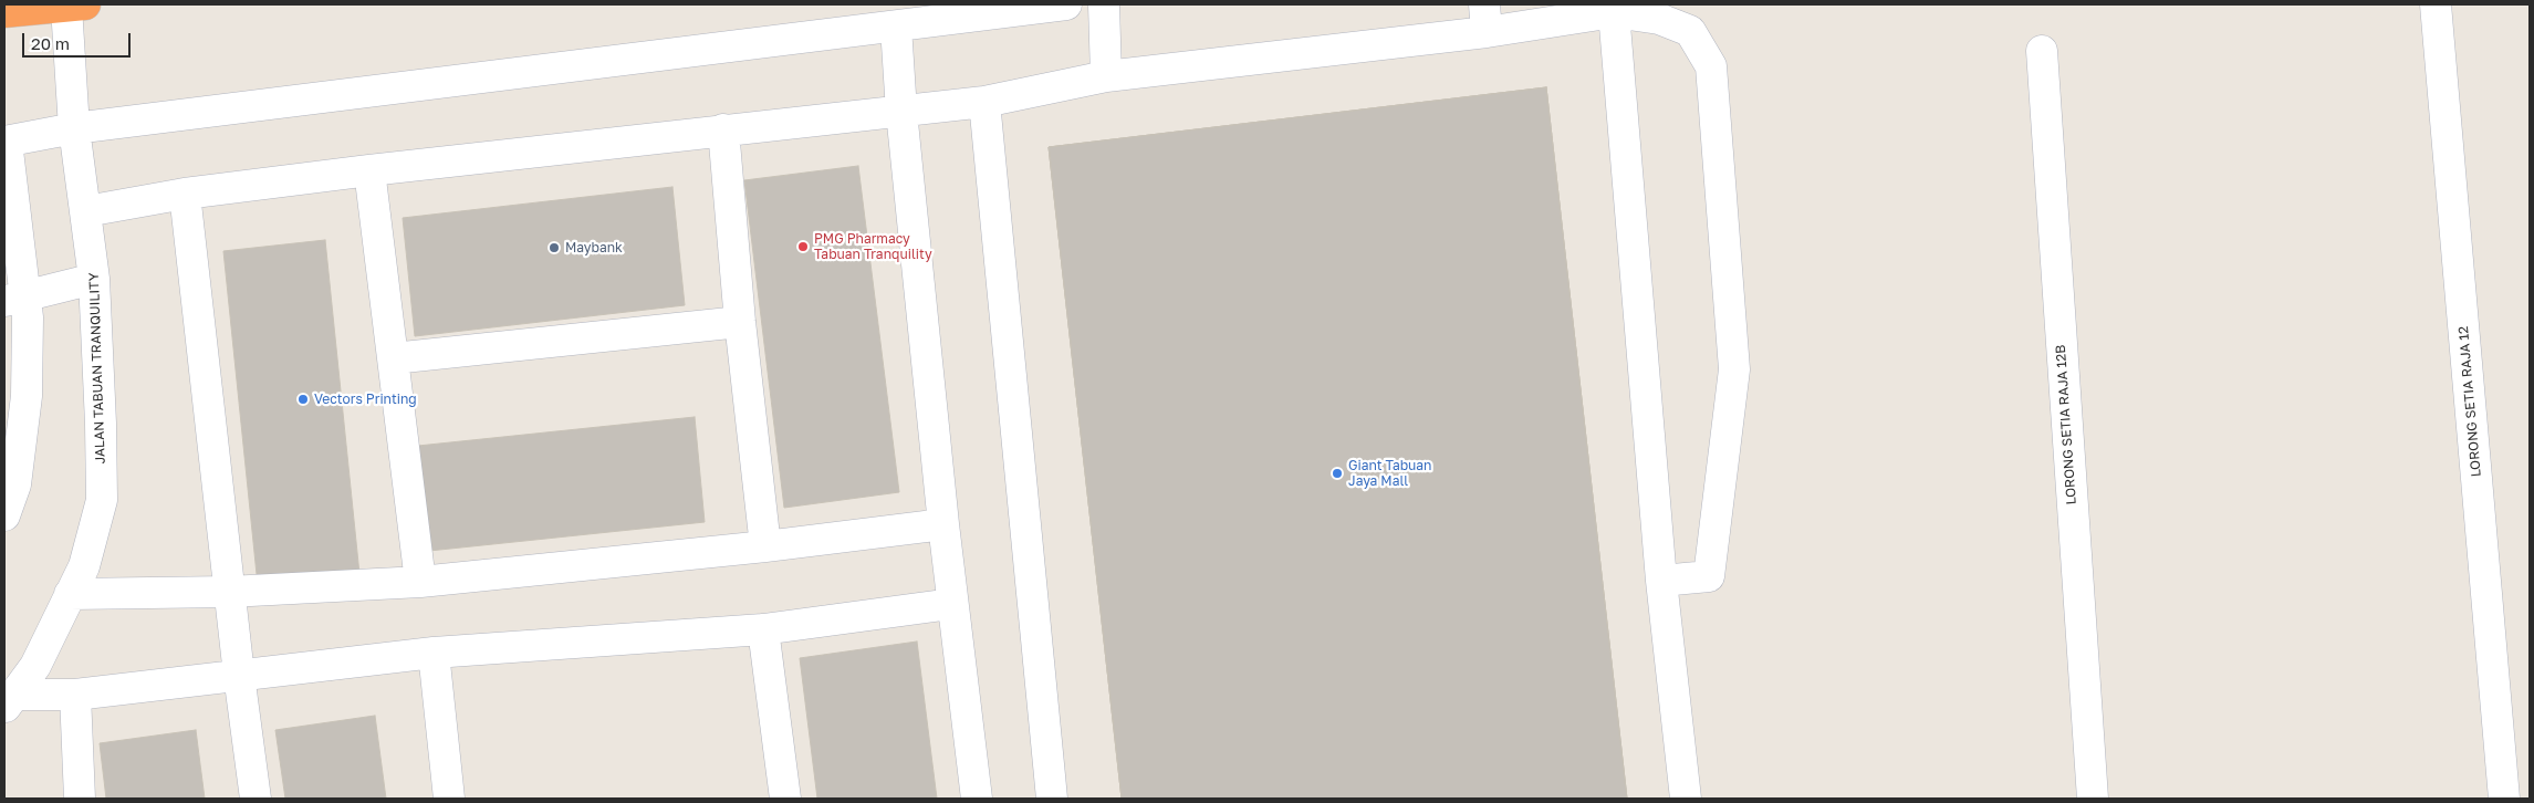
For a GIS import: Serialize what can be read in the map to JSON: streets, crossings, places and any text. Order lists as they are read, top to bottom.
{
  "streets": {
    "street": ["JALAN TABUAN TRANQUILITY", "LORONG SETIA RAJA 12", "LORONG SETIA RAJA 12B"]
  },
  "places": [
    "PMG Pharmacy Tabuan Tranquility",
    "Maybank",
    "Vectors Printing",
    "Giant Tabuan Jaya Mall"
  ],
  "scale_bar": "20 m"
}
